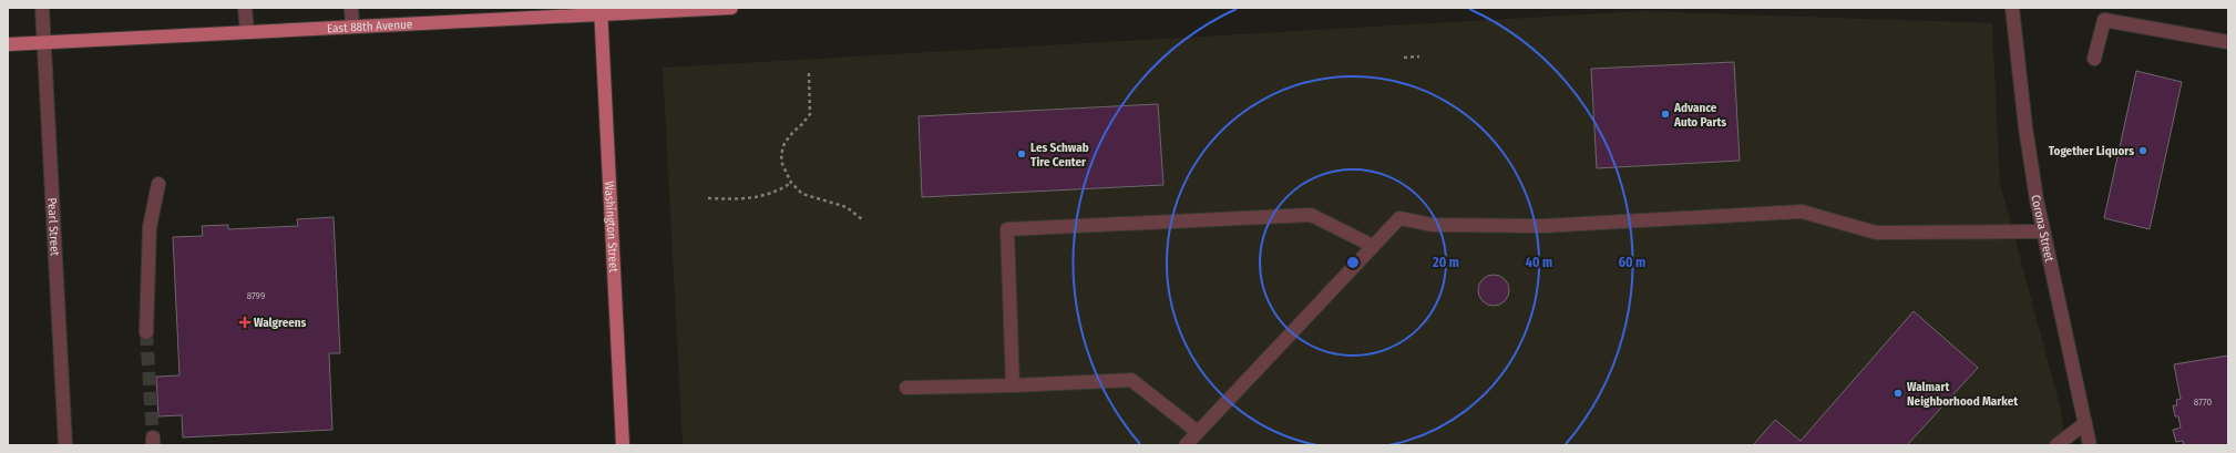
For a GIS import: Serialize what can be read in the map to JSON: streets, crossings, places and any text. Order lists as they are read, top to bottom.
{
  "streets": {
    "main road": ["East 88th Avenue", "Washington Street"],
    "street": ["Pearl Street", "Corona Street"]
  },
  "crossings": [
    ["East 88th Avenue", "Pearl Street"],
    ["East 88th Avenue", "Washington Street"]
  ],
  "places": {
    "other": [
      "Advance Auto Parts",
      "Together Liquors",
      "Les Schwab Tire Center",
      "Walmart Neighborhood Market"
    ],
    "health": ["Walgreens"]
  },
  "house_numbers": ["8799", "8770"],
  "rings": ["20 m", "40 m", "60 m"]
}
